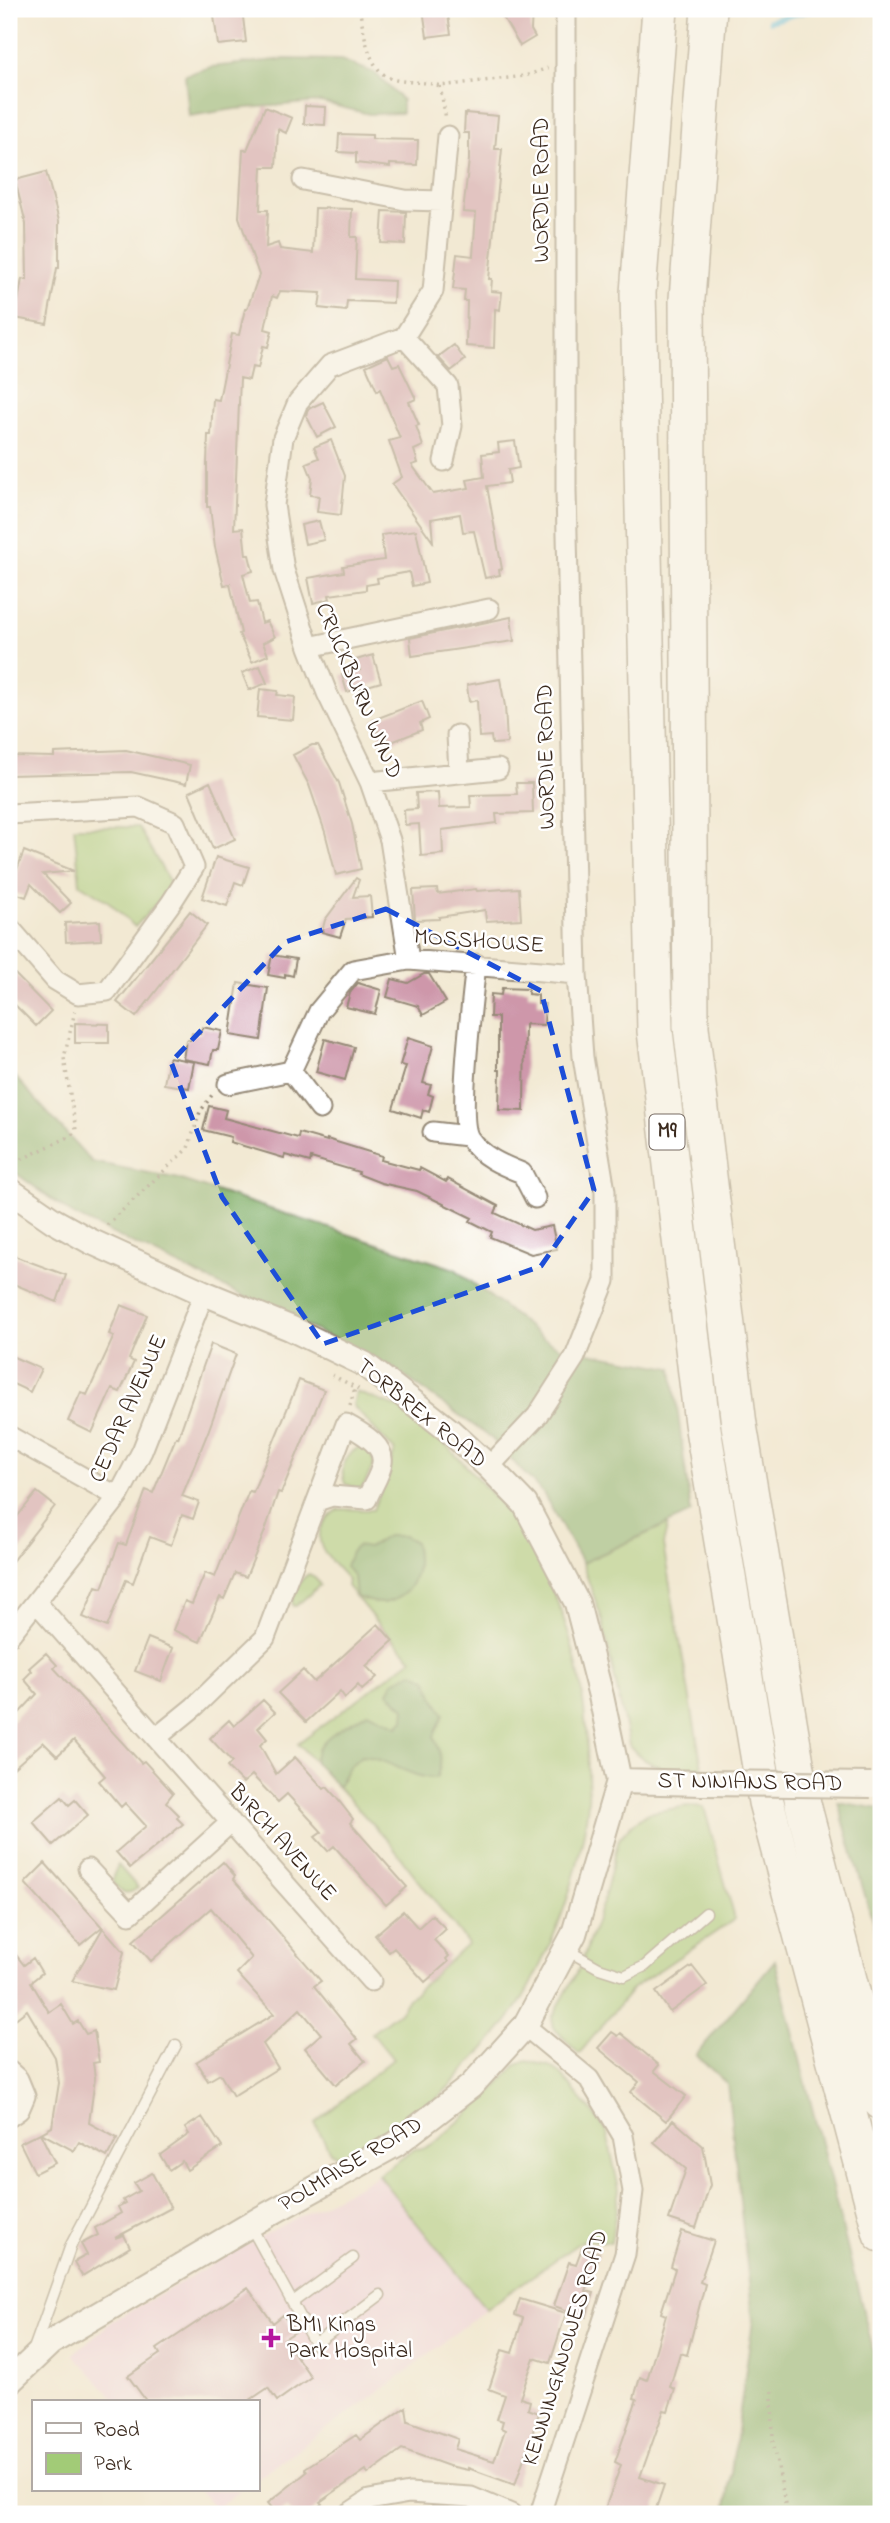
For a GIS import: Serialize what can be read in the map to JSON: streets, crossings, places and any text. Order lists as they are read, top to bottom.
{
  "streets": {
    "highway": ["M9"],
    "street": [
      "WORDIE ROAD",
      "CRUCKBURN WYND",
      "MOSSHOUSE",
      "CEDAR AVENUE",
      "TORBREX ROAD",
      "ST NINIANS ROAD",
      "BIRCH AVENUE",
      "POLMAISE ROAD",
      "KENNINGKNOWES ROAD"
    ]
  },
  "crossings": [
    ["WORDIE ROAD", "MOSSHOUSE"],
    ["WORDIE ROAD", "TORBREX ROAD"],
    ["CRUCKBURN WYND", "MOSSHOUSE"],
    ["CEDAR AVENUE", "TORBREX ROAD"],
    ["CEDAR AVENUE", "BIRCH AVENUE"],
    ["TORBREX ROAD", "POLMAISE ROAD"],
    ["ST NINIANS ROAD", "POLMAISE ROAD"],
    ["POLMAISE ROAD", "KENNINGKNOWES ROAD"]
  ],
  "places": {
    "health": ["BMI Kings Park Hospital"]
  },
  "legend": ["Road", "Park"]
}
